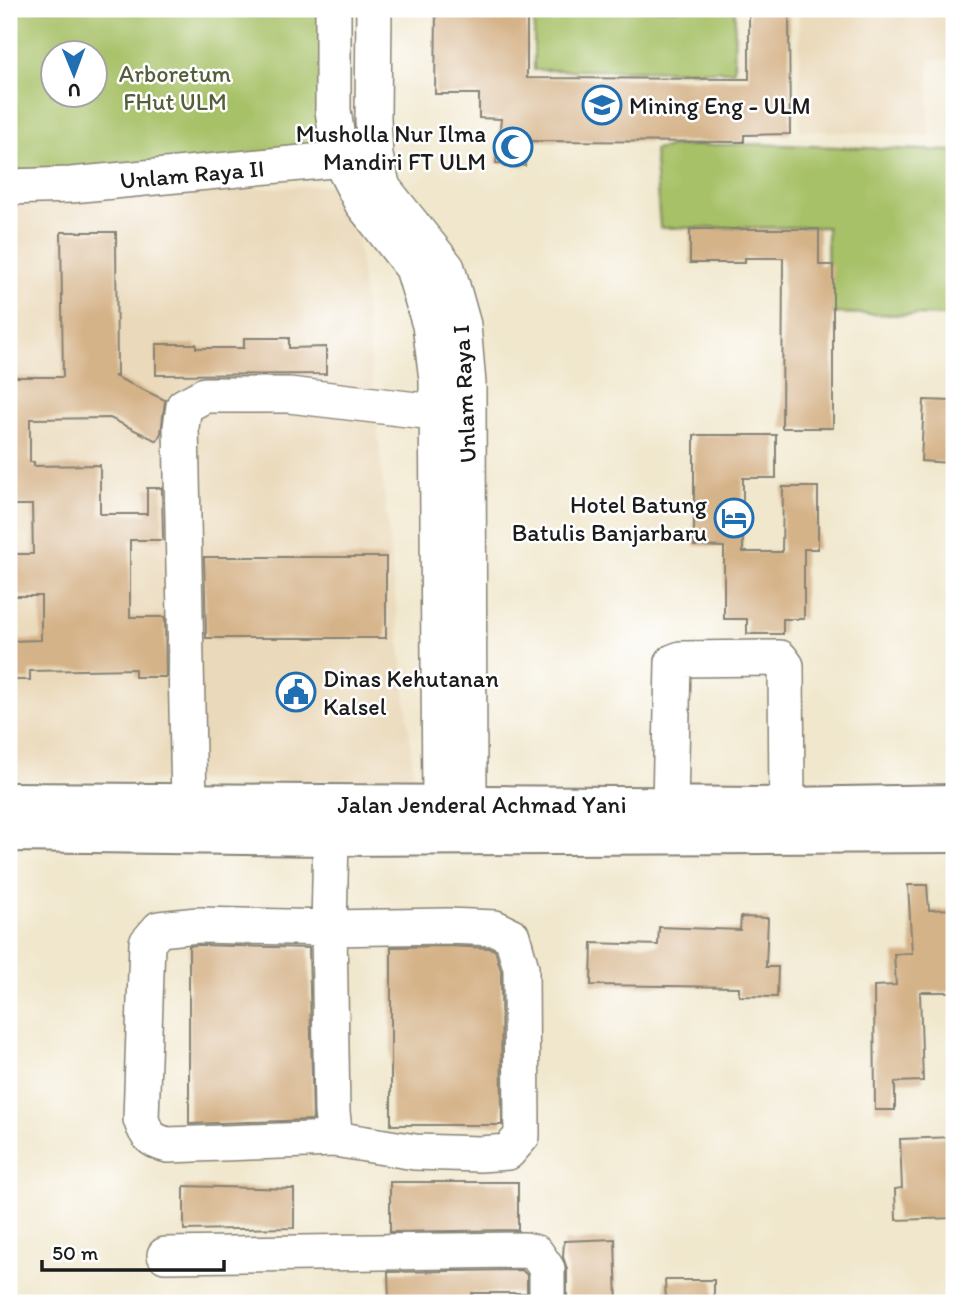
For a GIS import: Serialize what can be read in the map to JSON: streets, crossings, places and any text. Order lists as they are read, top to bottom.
{
  "streets": {
    "highway": ["Jalan Jenderal Achmad Yani"],
    "street": ["Unlam Raya II", "Unlam Raya I"]
  },
  "crossings": [
    ["Unlam Raya II", "Unlam Raya I"],
    ["Unlam Raya I", "Jalan Jenderal Achmad Yani"]
  ],
  "parks": ["Arboretum FHut ULM"],
  "places": {
    "school or university": ["Mining Eng - ULM"],
    "mosque": ["Musholla Nur Ilma Mandiri FT ULM"],
    "hotel": ["Hotel Batung Batulis Banjarbaru"],
    "public building": ["Dinas Kehutanan Kalsel"]
  },
  "scale_bar": "50 m",
  "north": "bottom"
}
